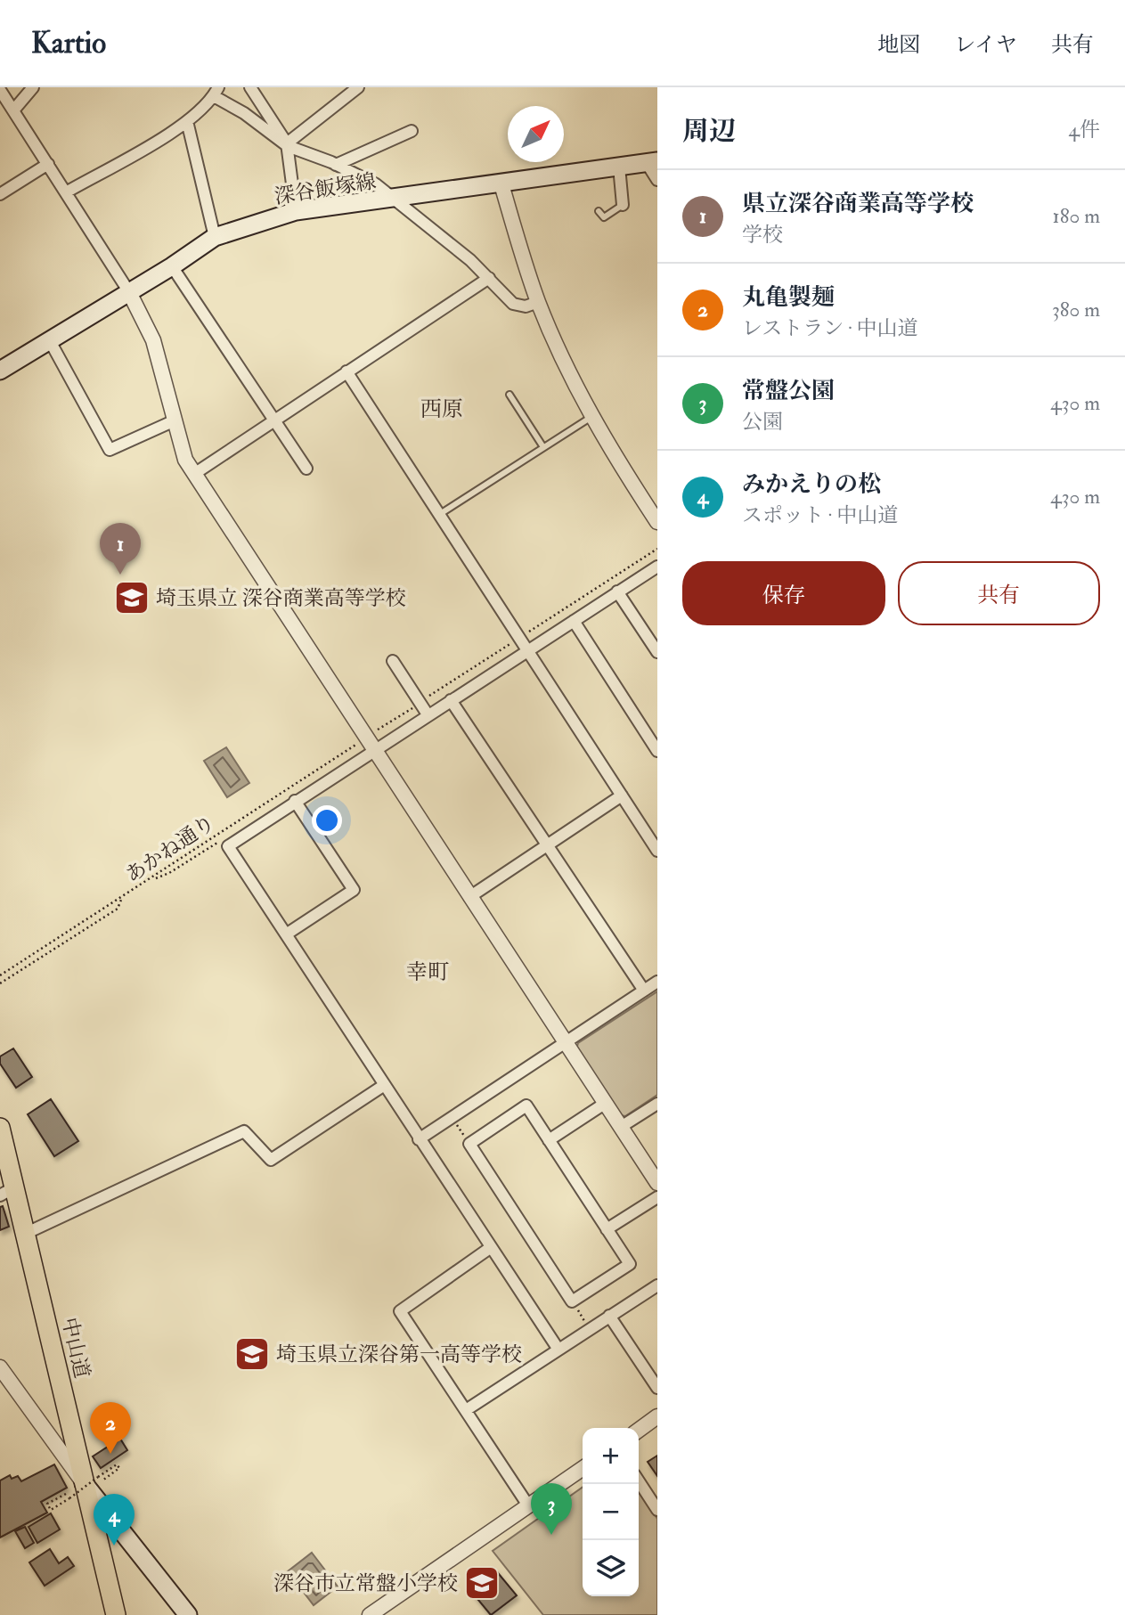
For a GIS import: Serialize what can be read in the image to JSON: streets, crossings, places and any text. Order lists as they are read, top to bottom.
{
  "streets": {
    "highway": ["中山道"],
    "main road": ["深谷飯塚線"],
    "path": ["あかね通り"]
  },
  "districts": ["西原", "幸町"],
  "places": {
    "school or university": ["埼玉県立 深谷商業高等学校", "埼玉県立深谷第一高等学校", "深谷市立常盤小学校"]
  },
  "north": "top right",
  "page": {
    "header": "Kartio",
    "nav": ["地図", "レイヤ", "共有"],
    "heading": ["周辺", "4件"],
    "list": [
      {
        "mark": "1",
        "name": "県立深谷商業高等学校",
        "note": "学校",
        "value": "180 m"
      },
      {
        "mark": "2",
        "name": "丸亀製麺",
        "note": "レストラン · 中山道",
        "value": "380 m"
      },
      {
        "mark": "3",
        "name": "常盤公園",
        "note": "公園",
        "value": "430 m"
      },
      {
        "mark": "4",
        "name": "みかえりの松",
        "note": "スポット · 中山道",
        "value": "430 m"
      }
    ],
    "pins": [
      "1",
      "2",
      "3",
      "4"
    ],
    "buttons": ["保存", "共有"],
    "map_buttons": ["+", "−"]
  }
}
